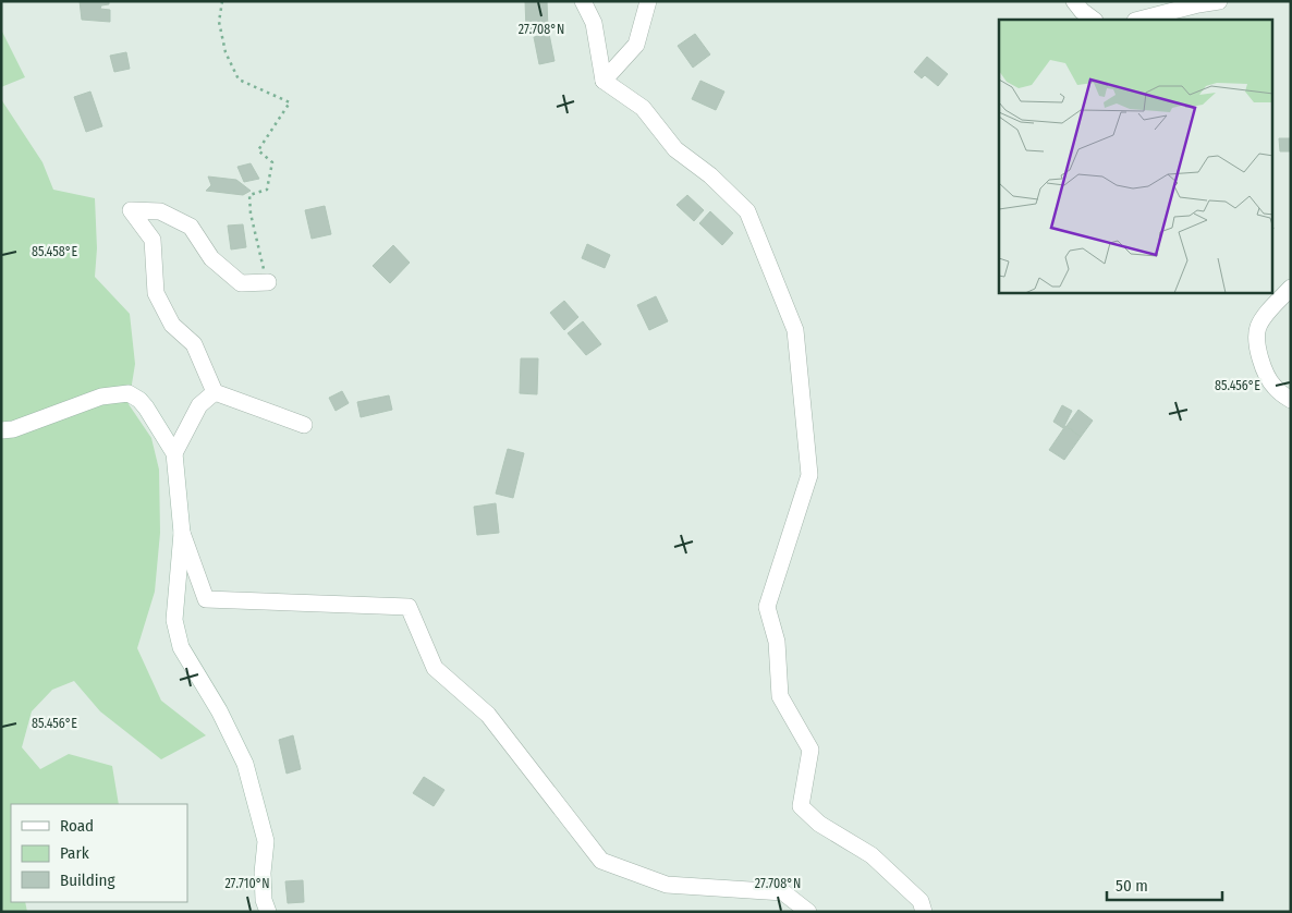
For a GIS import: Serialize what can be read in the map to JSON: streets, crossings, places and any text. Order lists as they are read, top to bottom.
{
  "legend": ["Road", "Park", "Building"],
  "scale_bar": "50 m",
  "coordinates": [
    "27.708°N",
    "85.458°E",
    "85.456°E",
    "27.710°N"
  ]
}
